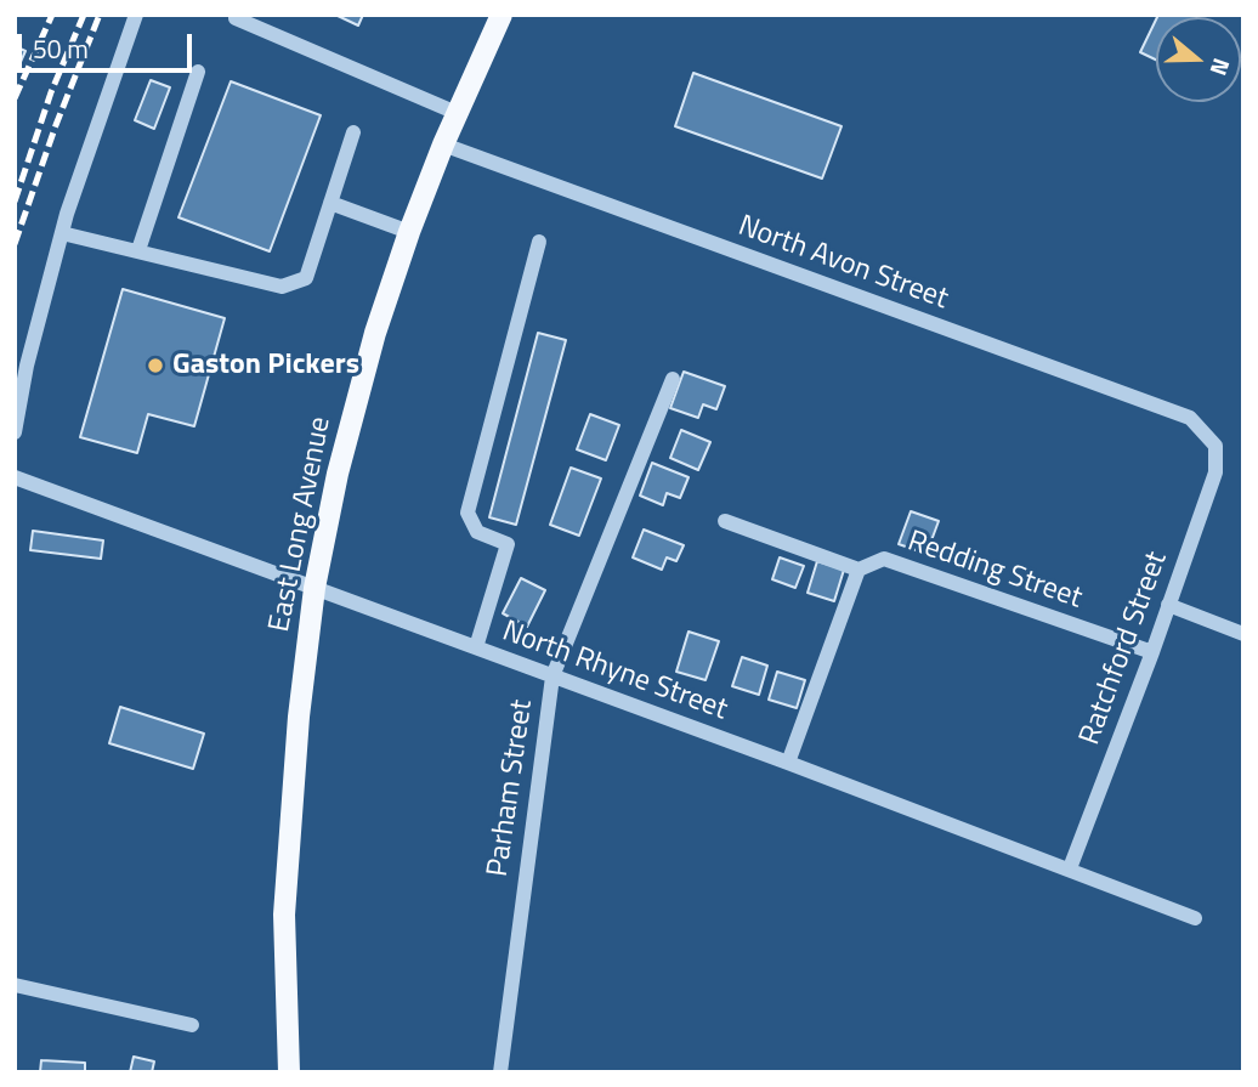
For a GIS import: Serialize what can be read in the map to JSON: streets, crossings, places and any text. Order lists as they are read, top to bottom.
{
  "streets": {
    "main road": ["East Long Avenue"],
    "street": [
      "North Avon Street",
      "Redding Street",
      "Ratchford Street",
      "North Rhyne Street",
      "Parham Street"
    ]
  },
  "crossings": [
    ["North Avon Street", "East Long Avenue"],
    ["North Avon Street", "Ratchford Street"],
    ["East Long Avenue", "North Rhyne Street"],
    ["Redding Street", "Ratchford Street"],
    ["Ratchford Street", "North Rhyne Street"],
    ["North Rhyne Street", "Parham Street"]
  ],
  "places": ["Gaston Pickers"],
  "scale_bar": "50 m",
  "north": "right"
}
